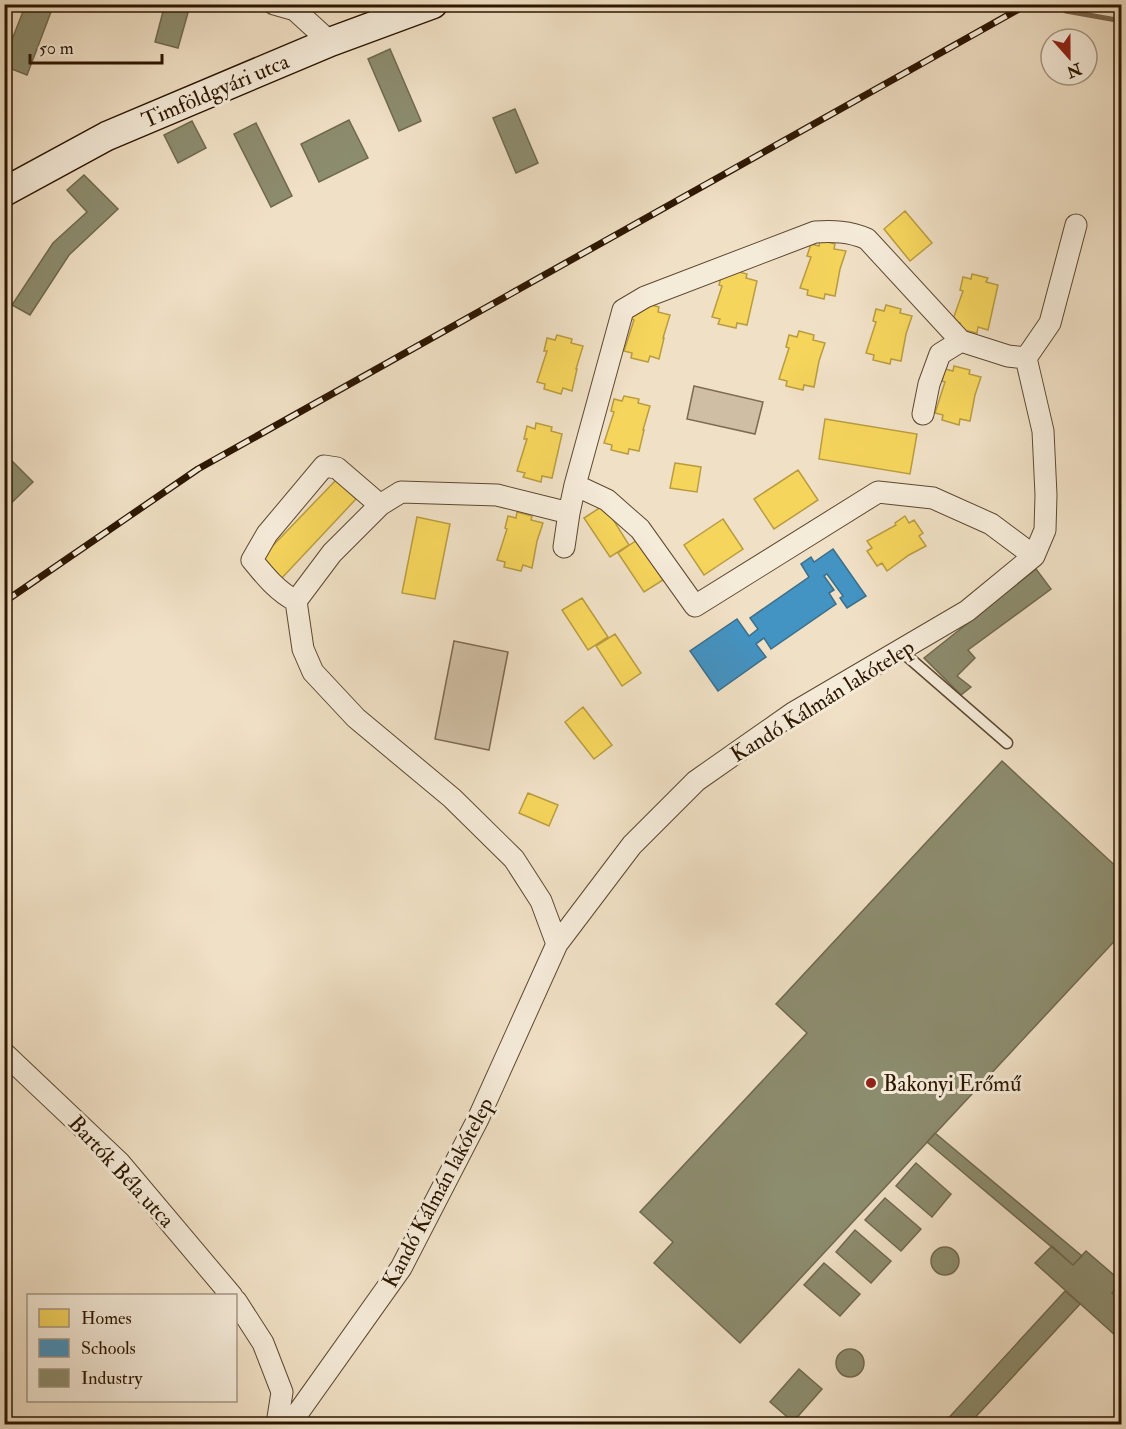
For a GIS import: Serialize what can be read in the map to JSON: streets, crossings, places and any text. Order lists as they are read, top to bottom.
{
  "streets": {
    "main road": ["Timföldgyári utca"],
    "street": ["Kandó Kálmán lakótelep", "Bartók Béla utca"]
  },
  "places": ["Bakonyi Erőmű"],
  "legend": ["Homes", "Schools", "Industry"],
  "scale_bar": "50 m",
  "north": "bottom"
}
